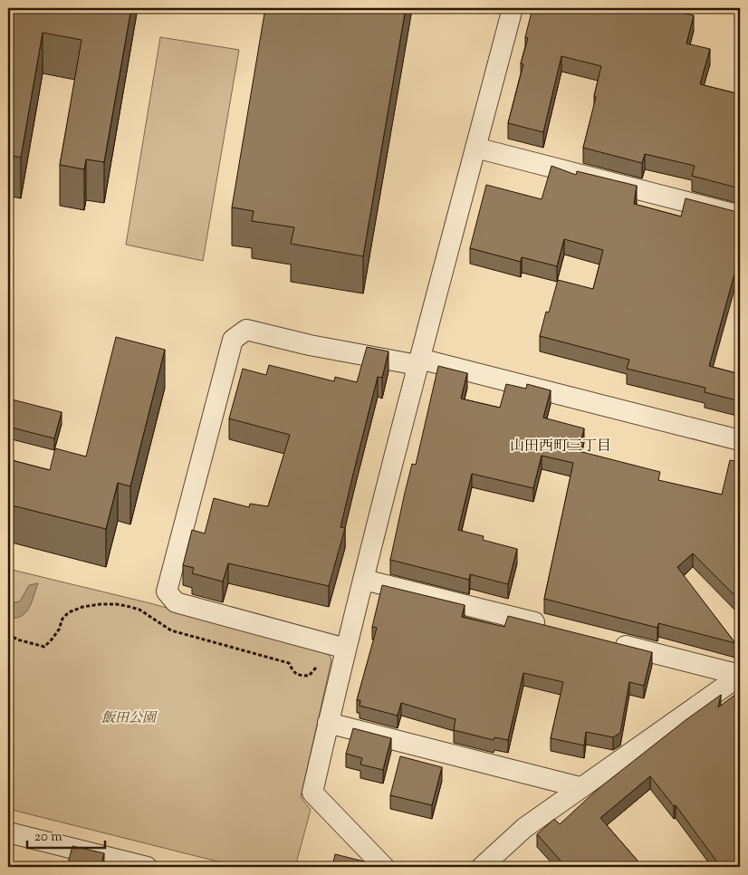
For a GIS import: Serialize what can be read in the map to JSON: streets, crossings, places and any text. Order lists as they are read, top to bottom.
{
  "districts": ["山田西町三丁目"],
  "parks": ["飯田公園"],
  "scale_bar": "20 m"
}
